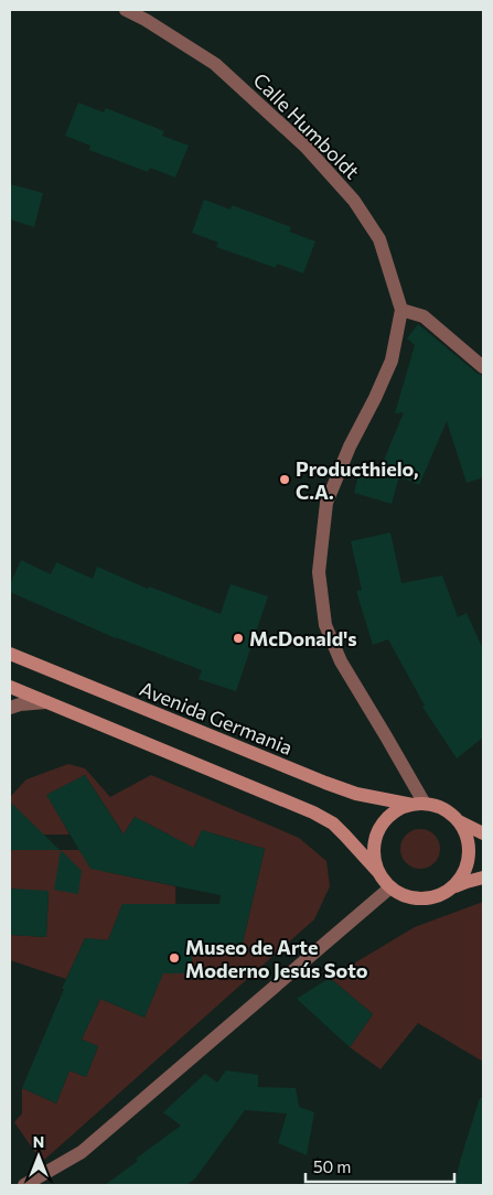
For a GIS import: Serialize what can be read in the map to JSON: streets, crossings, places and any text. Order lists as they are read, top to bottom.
{
  "streets": {
    "street": ["Calle Humboldt", "Avenida Germania"]
  },
  "crossings": [
    ["Calle Humboldt", "Avenida Germania"]
  ],
  "places": ["Producthielo, C.A.", "McDonald's", "Museo de Arte Moderno Jesús Soto"],
  "scale_bar": "50 m",
  "north": "top"
}
